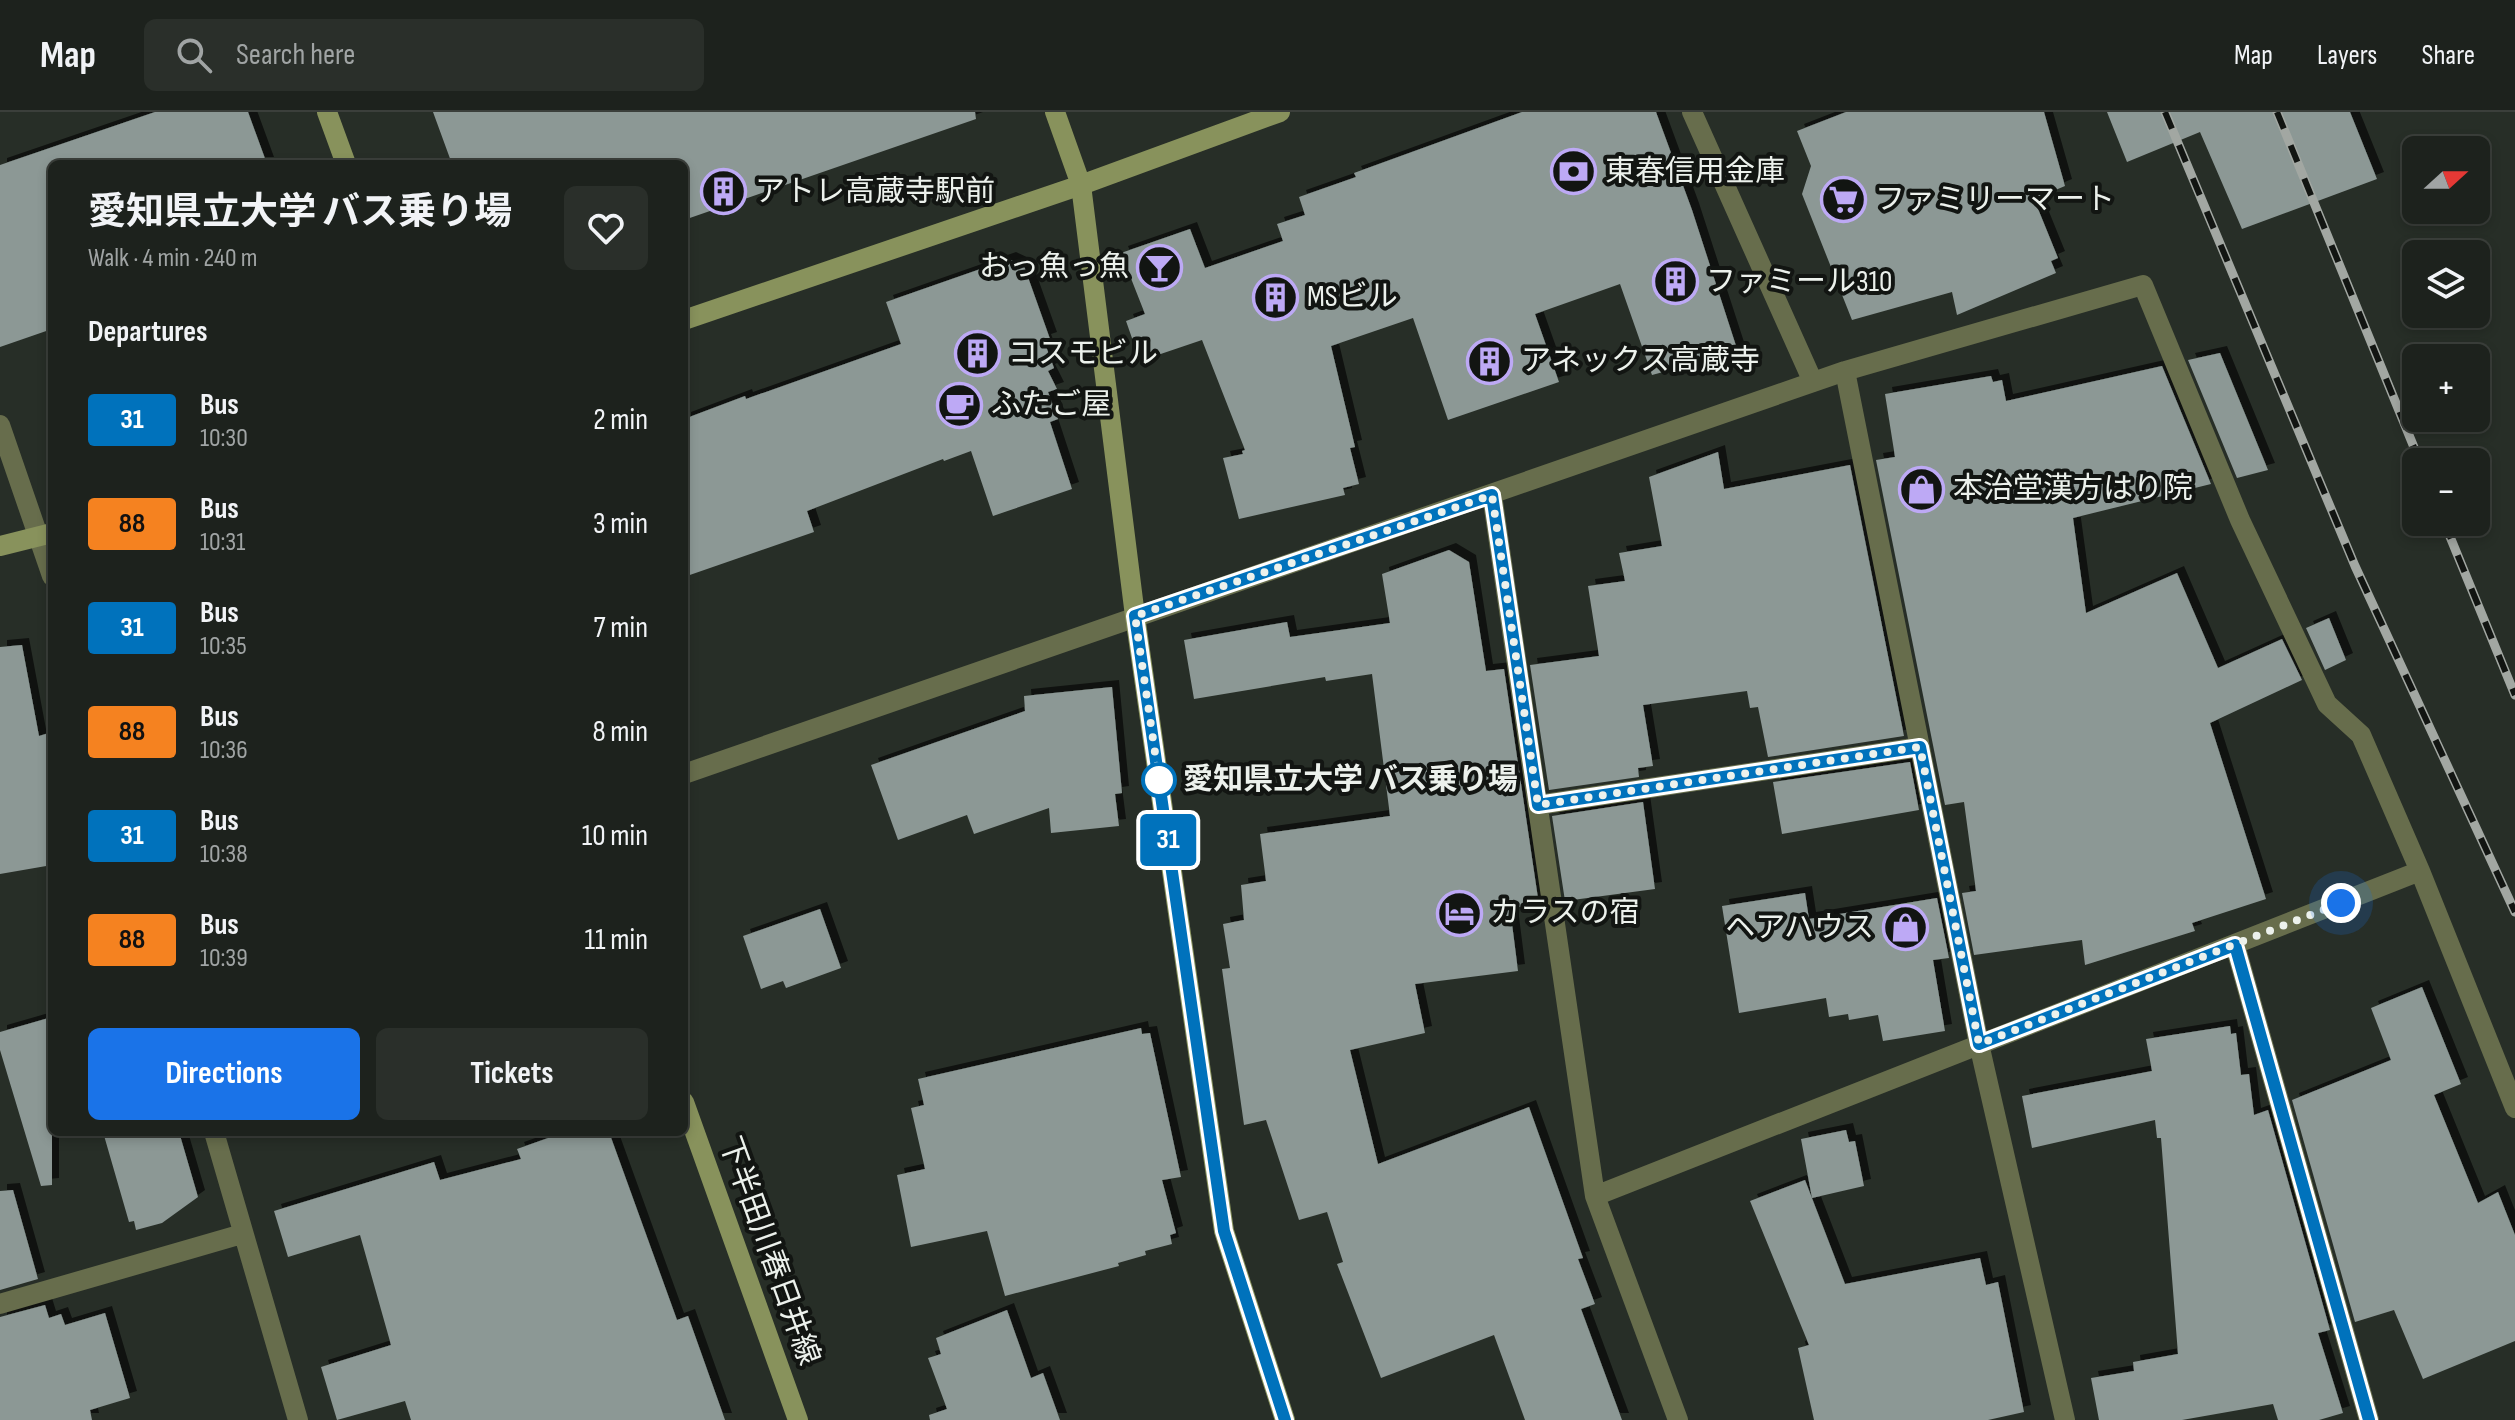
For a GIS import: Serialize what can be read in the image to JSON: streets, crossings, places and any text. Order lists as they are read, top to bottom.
{
  "streets": {
    "street": ["下半田川春日井線"]
  },
  "places": {
    "bank": ["東春信用金庫"],
    "building": [
      "アトレ高蔵寺駅前",
      "ファミール310",
      "MSビル",
      "コスモビル",
      "アネックス高蔵寺"
    ],
    "supermarket": ["ファミリーマート"],
    "bar": ["おっ魚っ魚"],
    "cafe": ["ふたご屋"],
    "shop": ["本治堂漢方はり院", "ヘアハウス"],
    "other": ["愛知県立大学 バス乗り場"],
    "hotel": ["カラスの宿"]
  },
  "lines": ["bus line 31"],
  "north": "right",
  "page": {
    "header": "Map",
    "search": "Search here",
    "nav": ["Map", "Layers", "Share"],
    "on_map": "31",
    "map_buttons": ["+", "−"],
    "heading": [
      ["愛知県立大学 バス乗り場", "Walk · 4 min · 240 m"],
      "Departures"
    ],
    "list": [
      {
        "mark": "31",
        "name": "Bus",
        "note": "10:30",
        "value": "2 min"
      },
      {
        "mark": "88",
        "name": "Bus",
        "note": "10:31",
        "value": "3 min"
      },
      {
        "mark": "31",
        "name": "Bus",
        "note": "10:35",
        "value": "7 min"
      },
      {
        "mark": "88",
        "name": "Bus",
        "note": "10:36",
        "value": "8 min"
      },
      {
        "mark": "31",
        "name": "Bus",
        "note": "10:38",
        "value": "10 min"
      },
      {
        "mark": "88",
        "name": "Bus",
        "note": "10:39",
        "value": "11 min"
      }
    ],
    "buttons": ["Directions", "Tickets"]
  }
}
